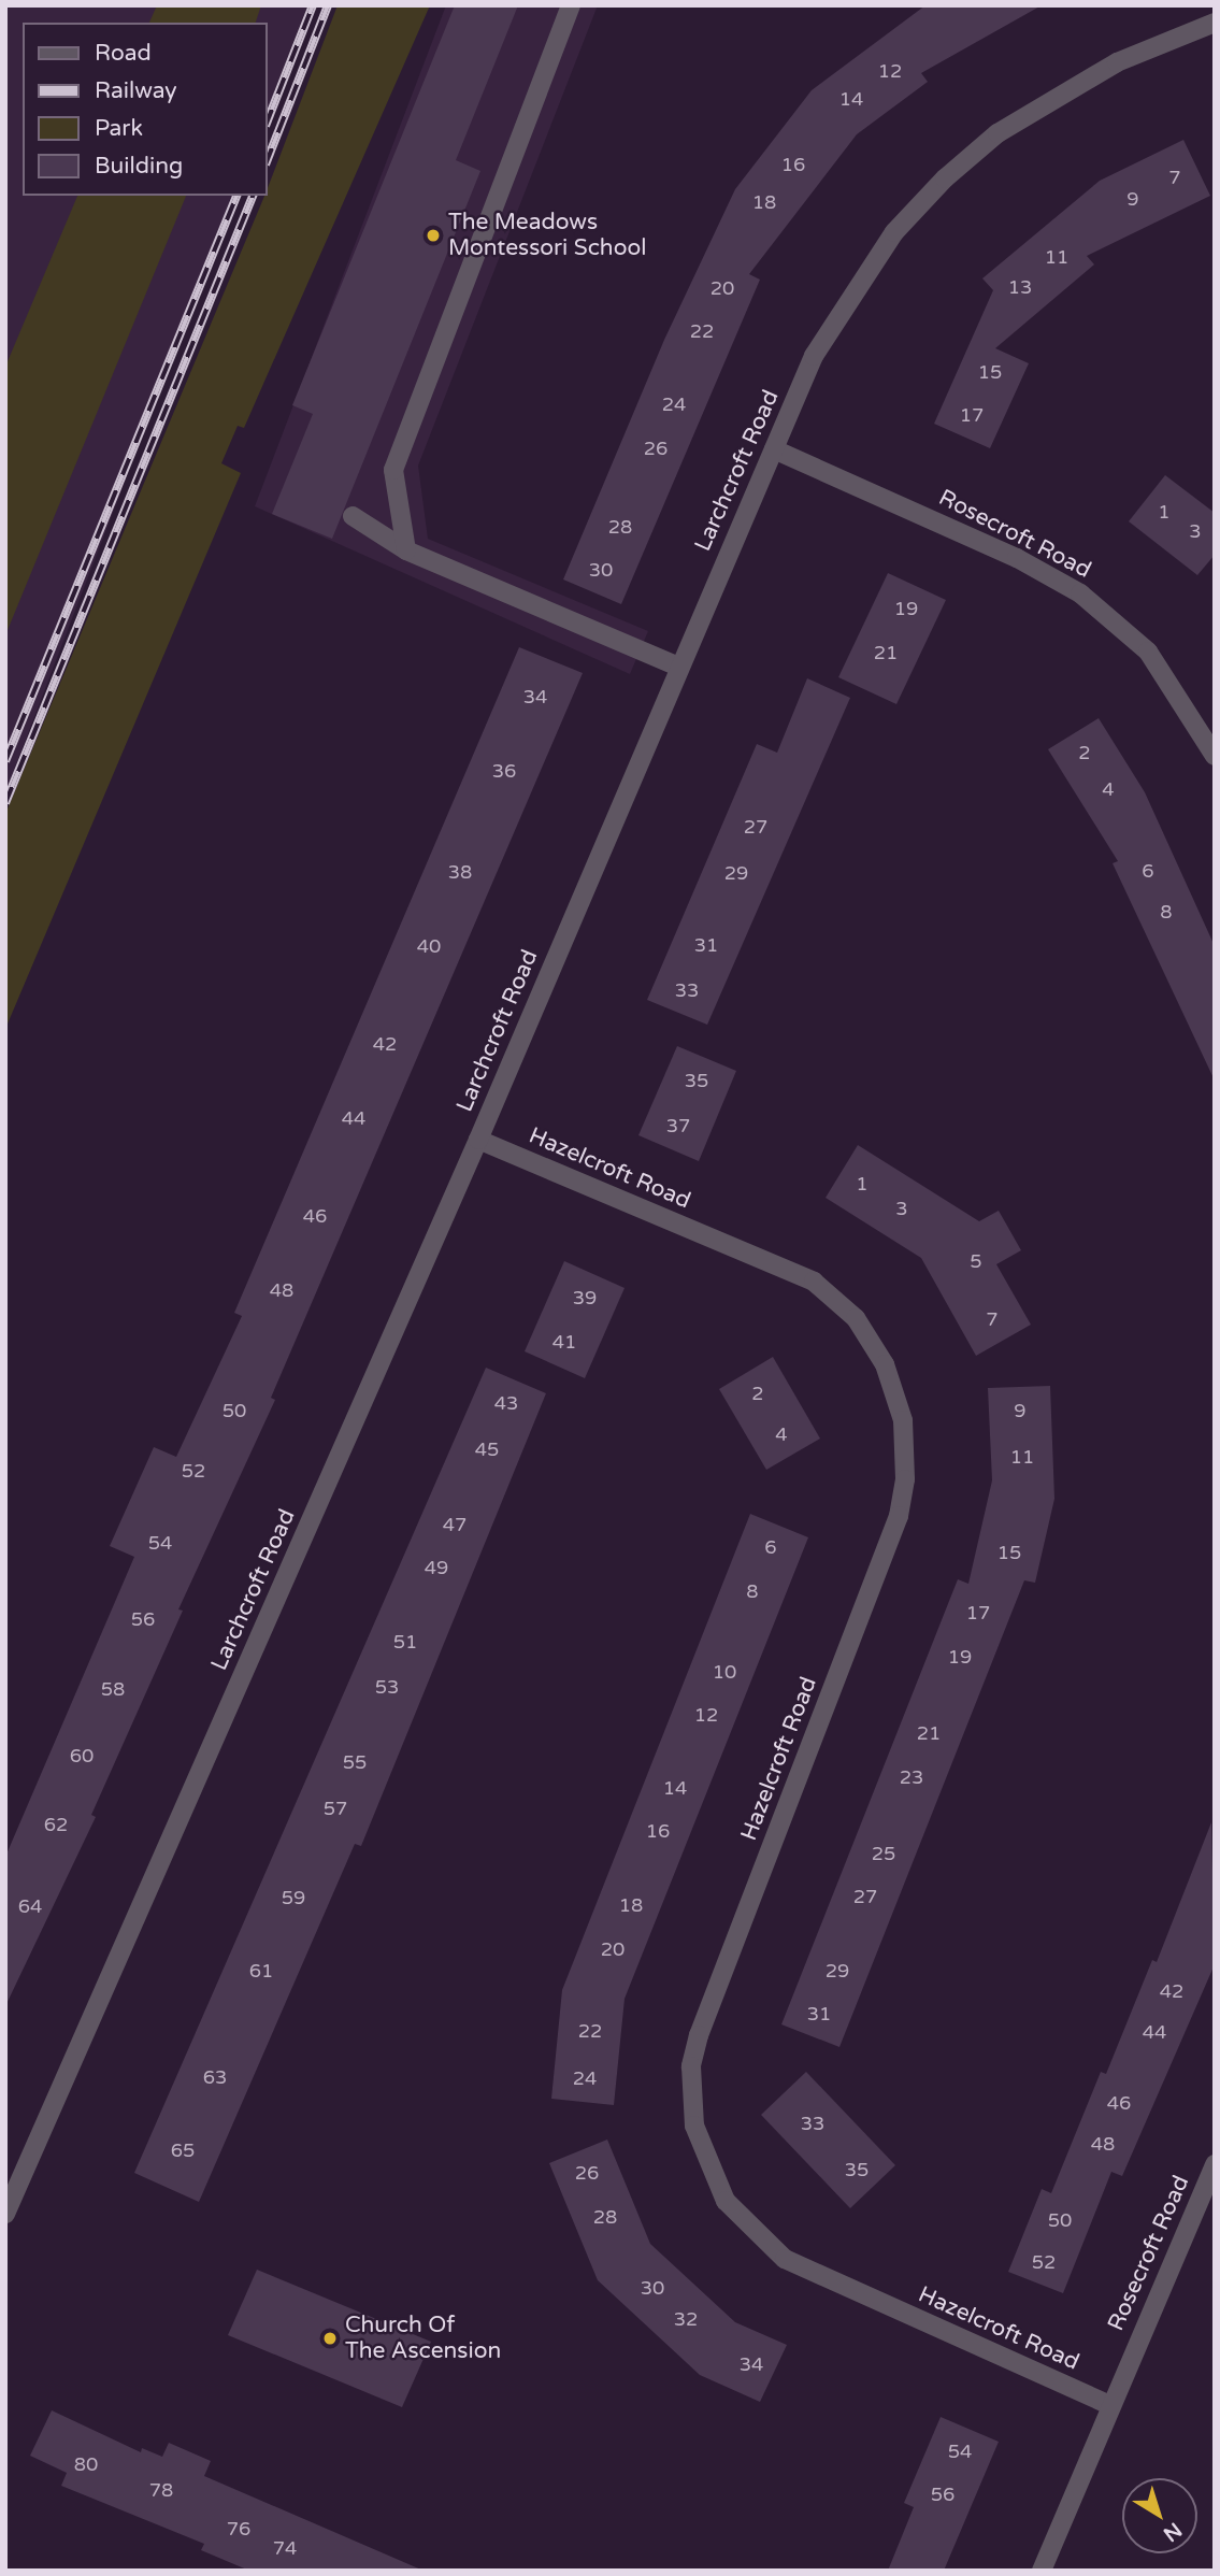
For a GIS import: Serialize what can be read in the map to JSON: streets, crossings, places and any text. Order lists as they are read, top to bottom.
{
  "streets": {
    "street": ["Larchcroft Road", "Rosecroft Road", "Hazelcroft Road"]
  },
  "crossings": [
    ["Larchcroft Road", "Rosecroft Road"],
    ["Larchcroft Road", "Hazelcroft Road"],
    ["Rosecroft Road", "Hazelcroft Road"]
  ],
  "places": ["The Meadows Montessori School", "Church Of The Ascension"],
  "house_numbers": [
    "12",
    "14",
    "16",
    "7",
    "9",
    "18",
    "11",
    "13",
    "20",
    "22",
    "15",
    "24",
    "17",
    "26",
    "1",
    "28",
    "3",
    "30",
    "19",
    "21",
    "34",
    "2",
    "36",
    "4",
    "27",
    "6",
    "38",
    "29",
    "8",
    "31",
    "40",
    "33",
    "42",
    "35",
    "44",
    "37",
    "1",
    "3",
    "46",
    "5",
    "48",
    "39",
    "7",
    "41",
    "2",
    "43",
    "50",
    "9",
    "4",
    "45",
    "11",
    "52",
    "47",
    "54",
    "6",
    "15",
    "49",
    "8",
    "17",
    "56",
    "51",
    "19",
    "10",
    "53",
    "58",
    "12",
    "21",
    "60",
    "55",
    "23",
    "14",
    "57",
    "62",
    "16",
    "25",
    "27",
    "59",
    "18",
    "64",
    "20",
    "61",
    "29",
    "42",
    "31",
    "22",
    "44",
    "63",
    "24",
    "46",
    "33",
    "48",
    "65",
    "35",
    "26",
    "28",
    "50",
    "52",
    "30",
    "32",
    "34",
    "54",
    "80",
    "78",
    "56",
    "76",
    "74"
  ],
  "legend": [
    "Road",
    "Railway",
    "Park",
    "Building"
  ],
  "north": "bottom right"
}
